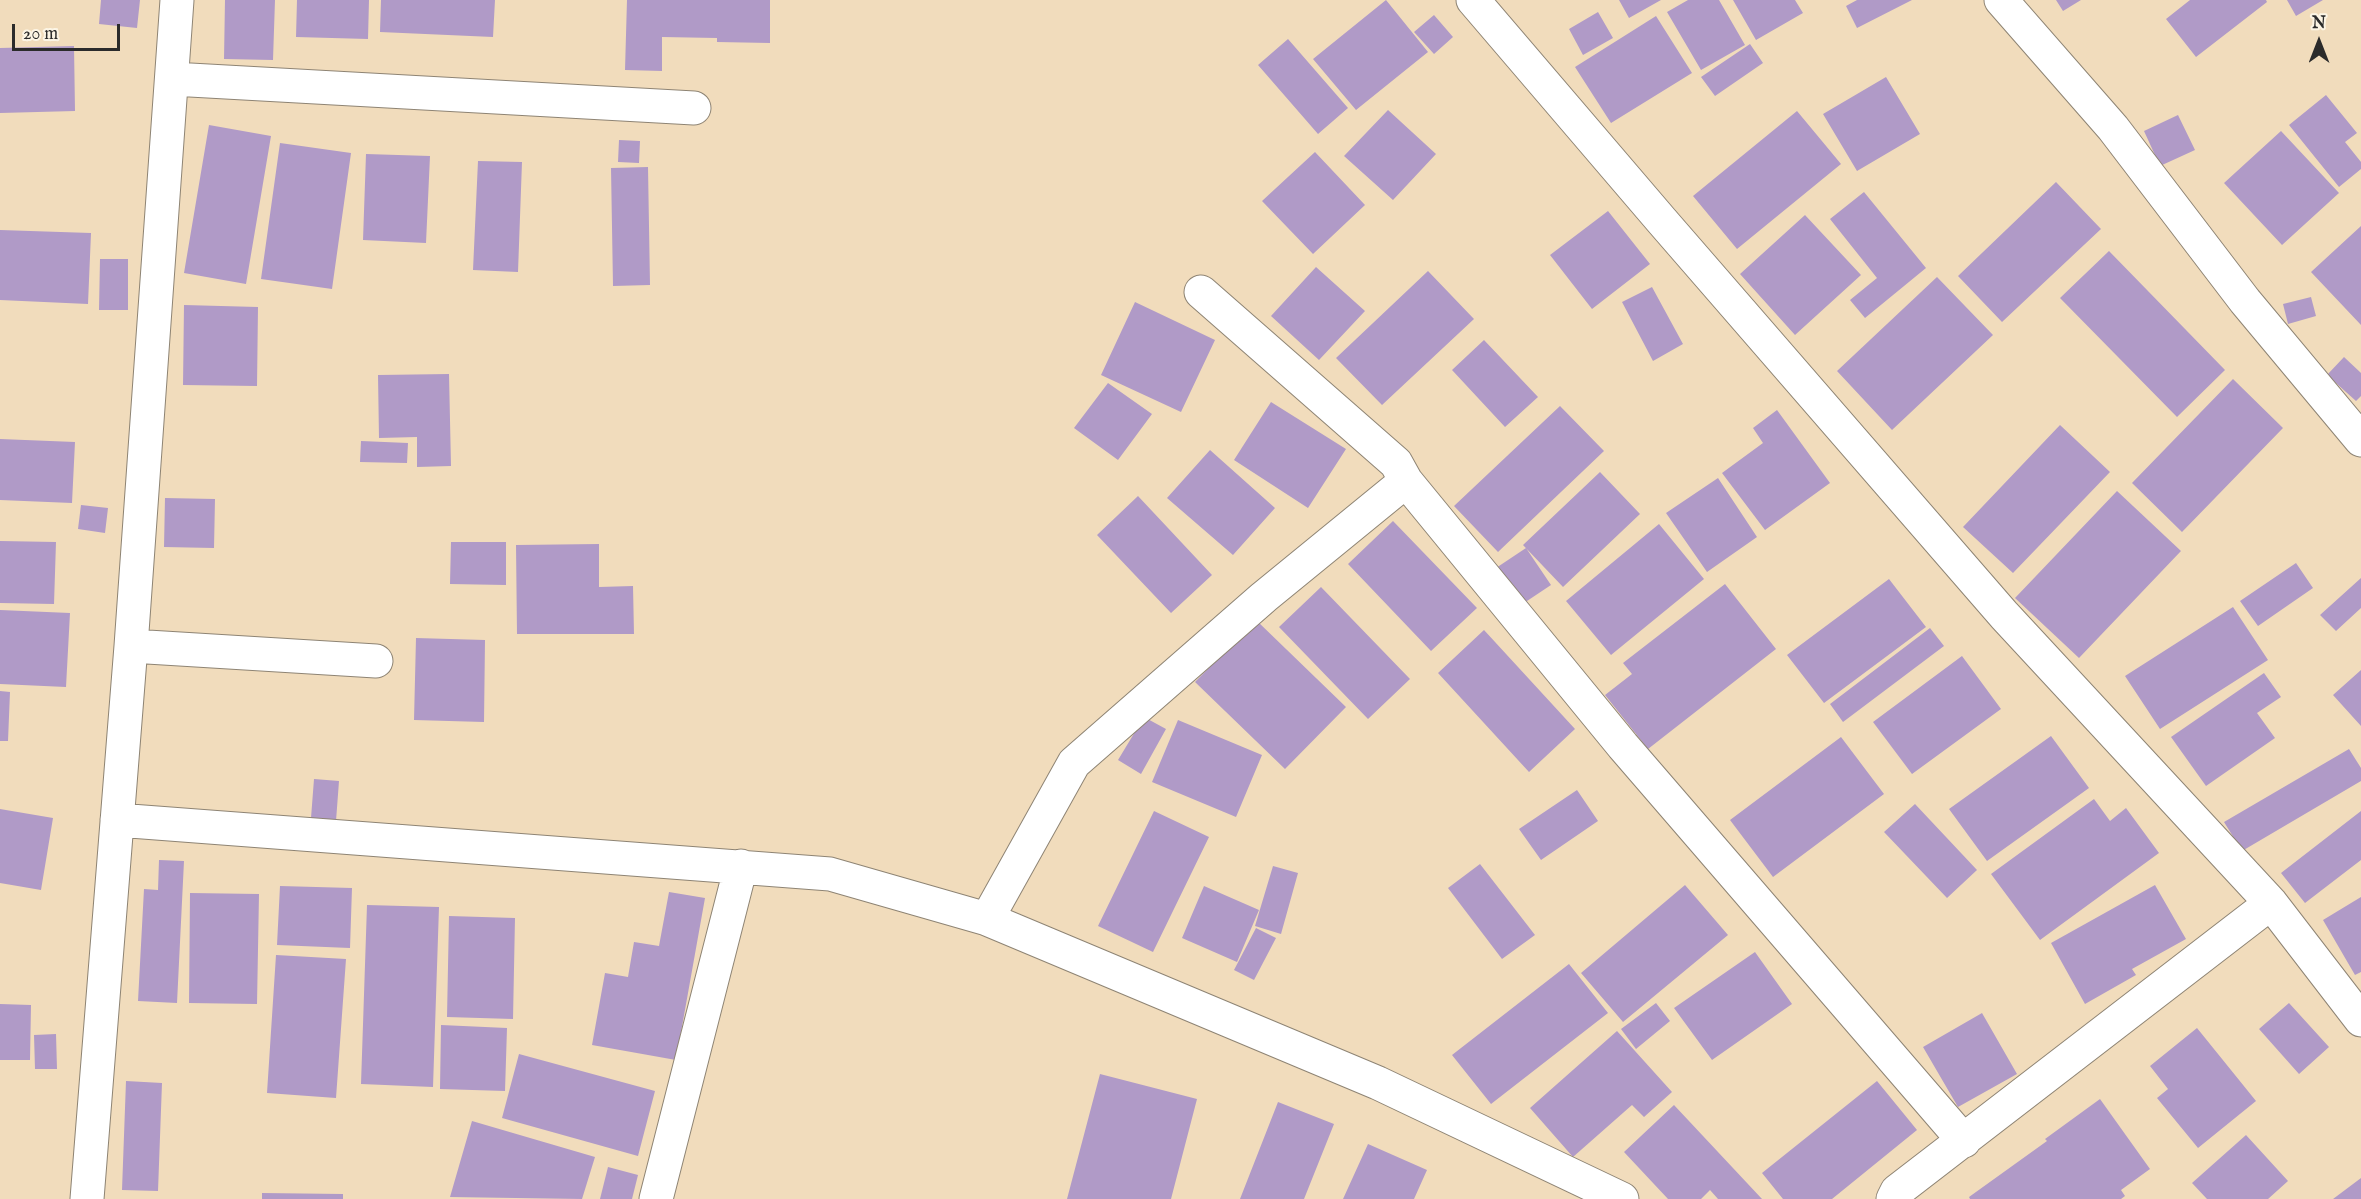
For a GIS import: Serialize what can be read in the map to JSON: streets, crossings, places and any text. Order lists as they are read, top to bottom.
{
  "scale_bar": "20 m",
  "north": "top"
}
